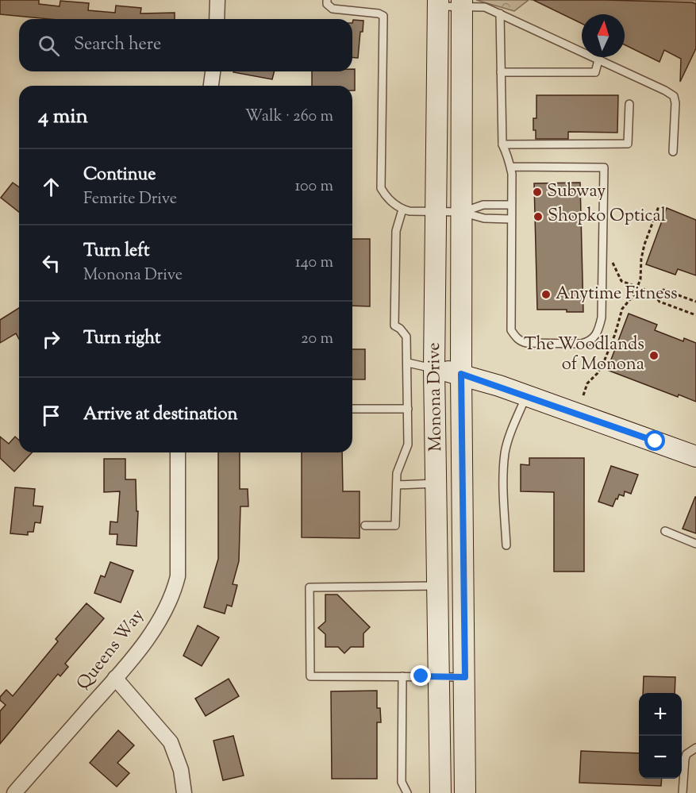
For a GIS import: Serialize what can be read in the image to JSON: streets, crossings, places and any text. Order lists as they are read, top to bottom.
{
  "streets": {
    "street": ["Monona Drive", "Queens Way"]
  },
  "places": [
    "Subway",
    "Shopko Optical",
    "Anytime Fitness",
    "The Woodlands of Monona"
  ],
  "north": "top",
  "page": {
    "search": "Search here",
    "heading": ["4 min", "Walk · 260 m"],
    "list": [
      ["Continue", "Femrite Drive", "100 m"],
      ["Turn left", "Monona Drive", "140 m"],
      ["Turn right", "20 m"],
      "Arrive at destination"
    ],
    "map_buttons": ["+", "−"]
  }
}
